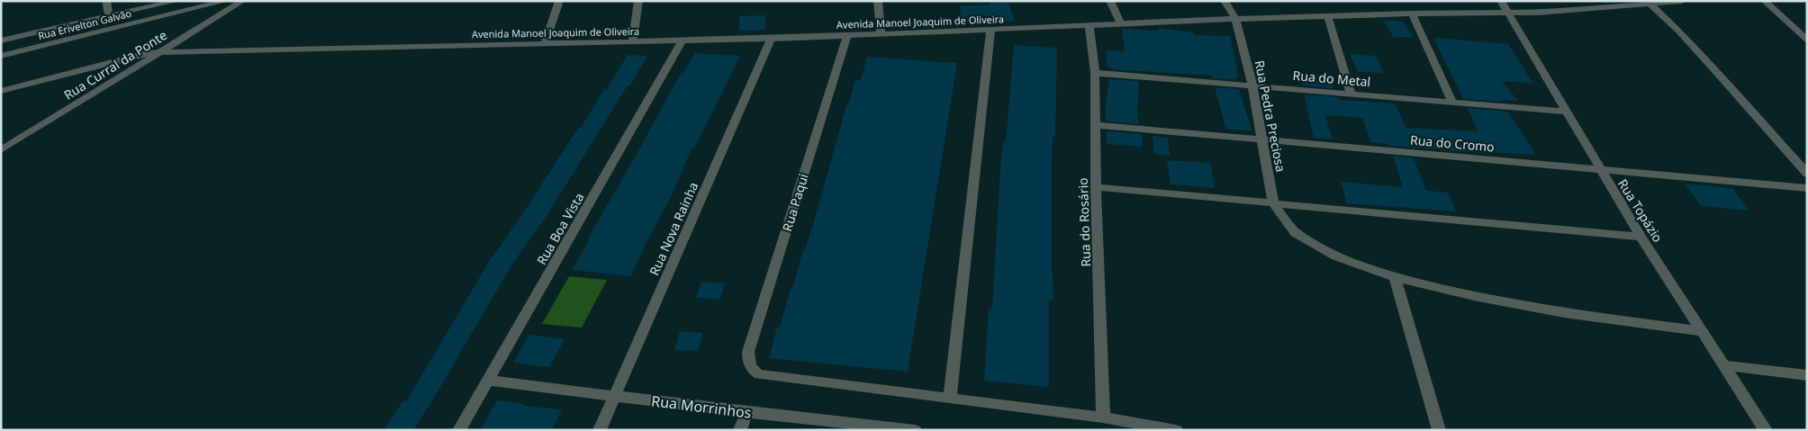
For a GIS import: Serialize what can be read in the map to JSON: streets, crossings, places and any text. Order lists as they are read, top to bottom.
{
  "streets": {
    "street": [
      "Avenida Manoel Joaquim de Oliveira",
      "Rua Erivelton Galvão",
      "Rua Curral da Ponte",
      "Rua do Metal",
      "Rua Pedra Preciosa",
      "Rua do Cromo",
      "Rua Paqui",
      "Rua Topázio",
      "Rua do Rosário",
      "Rua Boa Vista",
      "Rua Nova Rainha",
      "Rua Morrinhos"
    ]
  },
  "crossings": [
    ["Avenida Manoel Joaquim de Oliveira", "Rua Curral da Ponte"],
    ["Avenida Manoel Joaquim de Oliveira", "Rua Pedra Preciosa"],
    ["Avenida Manoel Joaquim de Oliveira", "Rua Paqui"],
    ["Avenida Manoel Joaquim de Oliveira", "Rua Topázio"],
    ["Avenida Manoel Joaquim de Oliveira", "Rua do Rosário"],
    ["Avenida Manoel Joaquim de Oliveira", "Rua Boa Vista"],
    ["Avenida Manoel Joaquim de Oliveira", "Rua Nova Rainha"],
    ["Rua do Metal", "Rua Pedra Preciosa"],
    ["Rua do Metal", "Rua Topázio"],
    ["Rua do Metal", "Rua do Rosário"],
    ["Rua Pedra Preciosa", "Rua do Cromo"],
    ["Rua do Cromo", "Rua Topázio"],
    ["Rua do Cromo", "Rua do Rosário"],
    ["Rua Boa Vista", "Rua Morrinhos"],
    ["Rua Nova Rainha", "Rua Morrinhos"]
  ]
}
